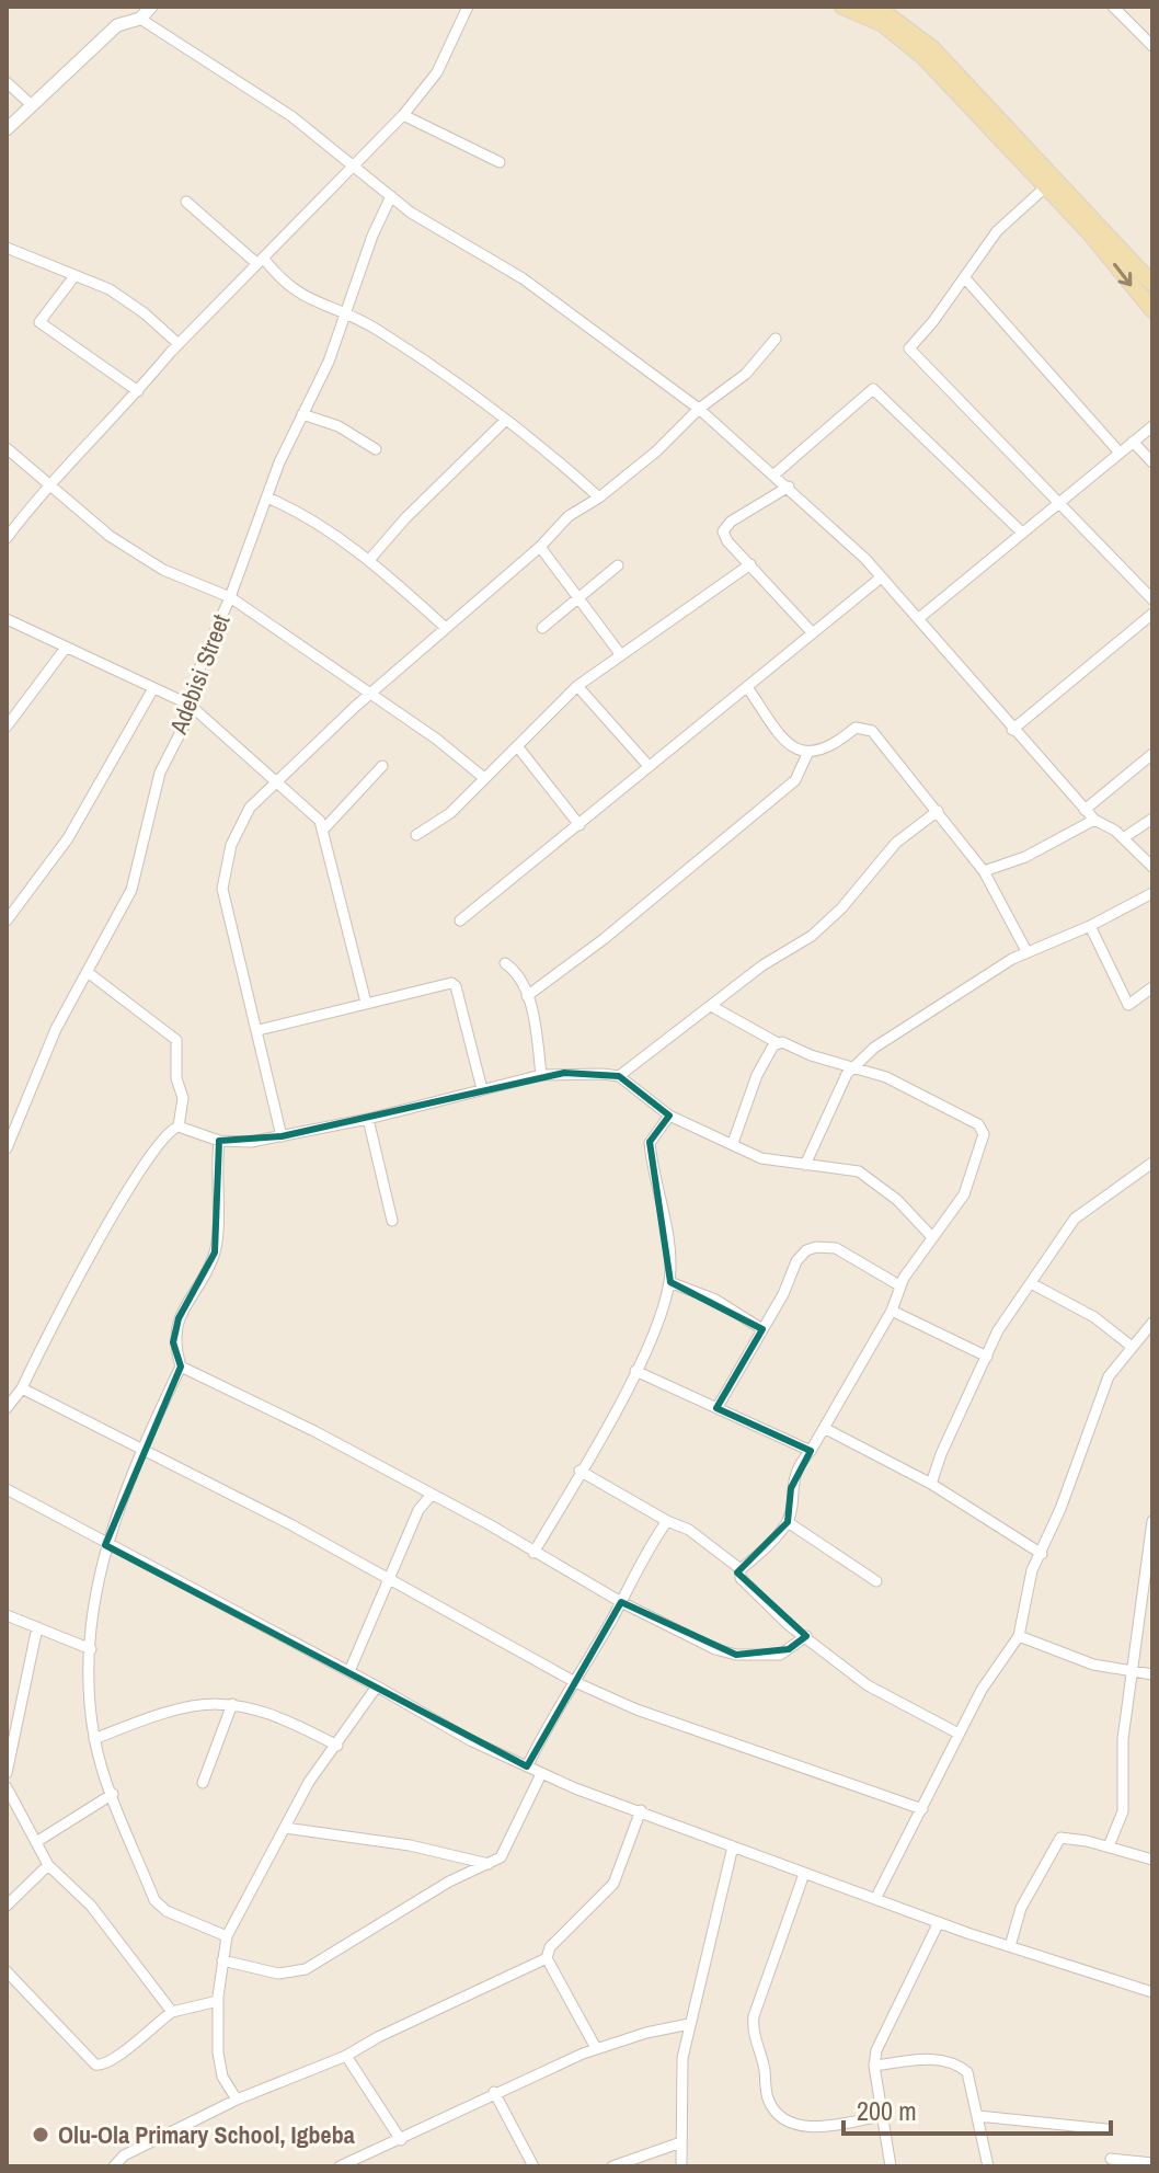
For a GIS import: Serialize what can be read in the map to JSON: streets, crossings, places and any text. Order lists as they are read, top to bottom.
{
  "streets": {
    "street": ["Adebisi Street"]
  },
  "places": ["Olu-Ola Primary School, Igbeba"],
  "scale_bar": "200 m"
}
